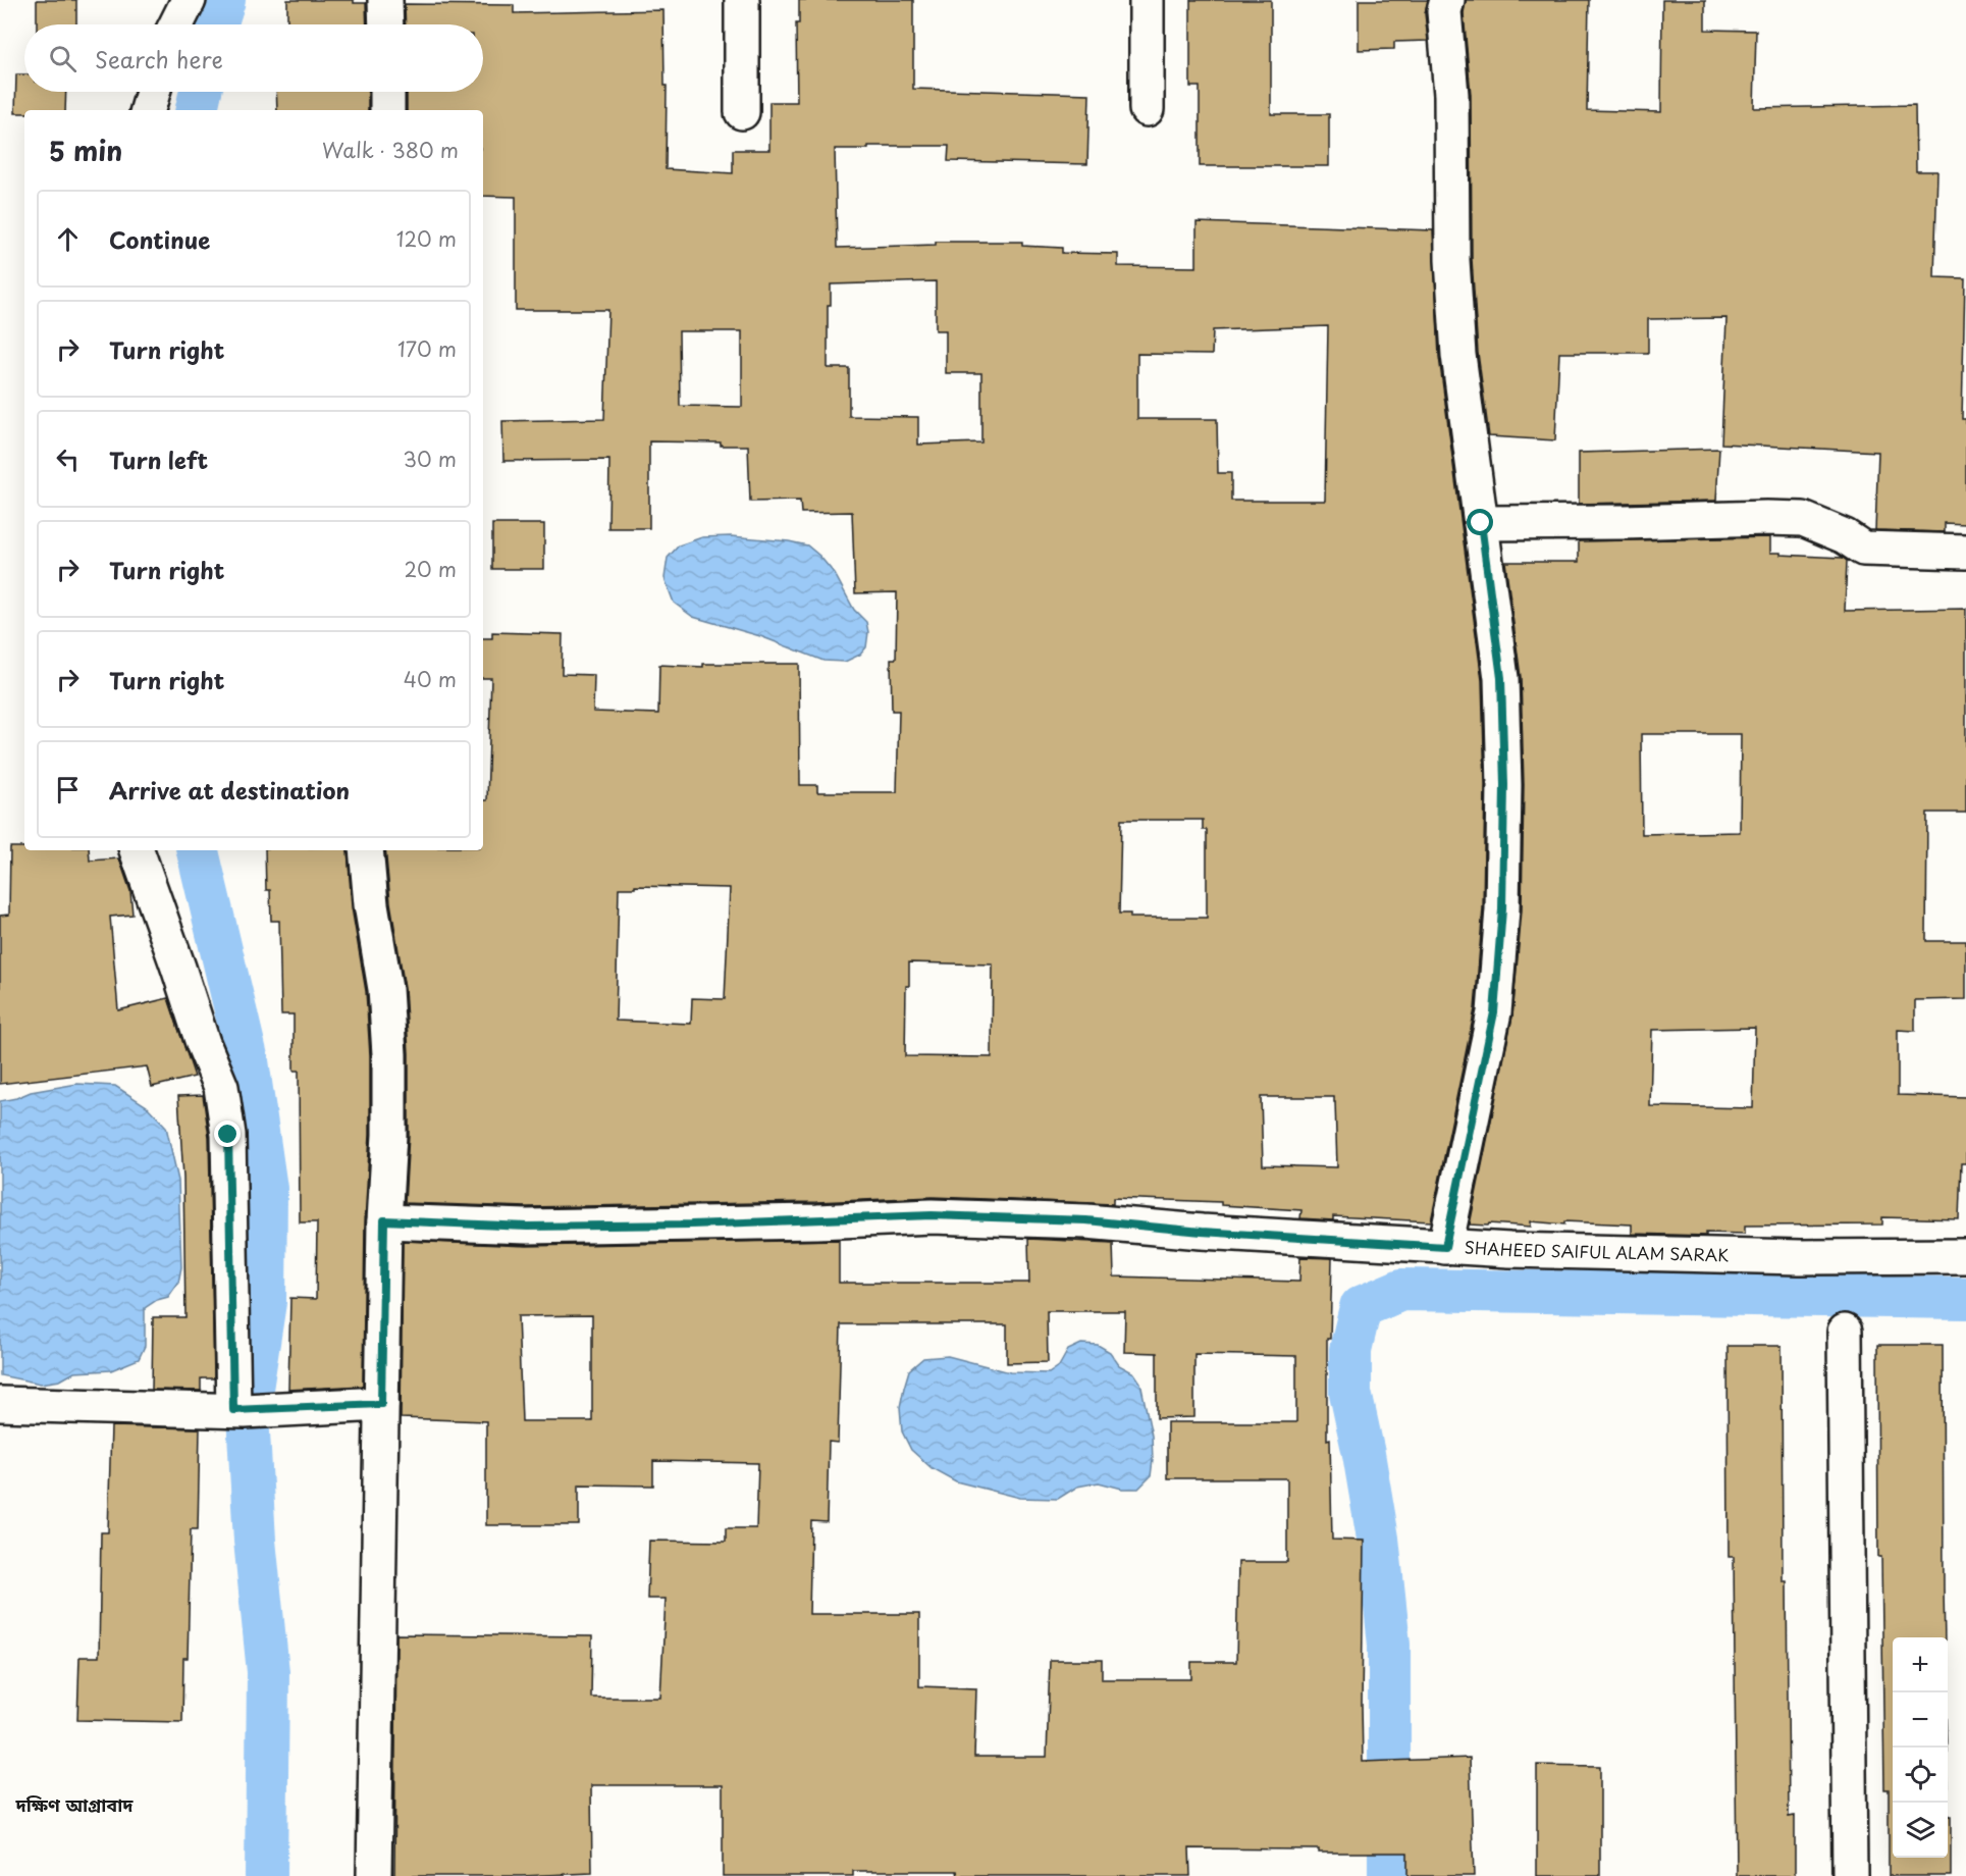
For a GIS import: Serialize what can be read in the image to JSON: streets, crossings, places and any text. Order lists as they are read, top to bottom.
{
  "streets": {
    "street": ["SHAHEED SAIFUL ALAM SARAK"]
  },
  "districts": ["দক্ষিণ আগ্রাবাদ"],
  "page": {
    "search": "Search here",
    "heading": ["5 min", "Walk · 380 m"],
    "list": [
      ["Continue", "120 m"],
      ["Turn right", "170 m"],
      ["Turn left", "30 m"],
      ["Turn right", "20 m"],
      ["Turn right", "40 m"],
      "Arrive at destination"
    ],
    "map_buttons": ["+", "−"]
  }
}
